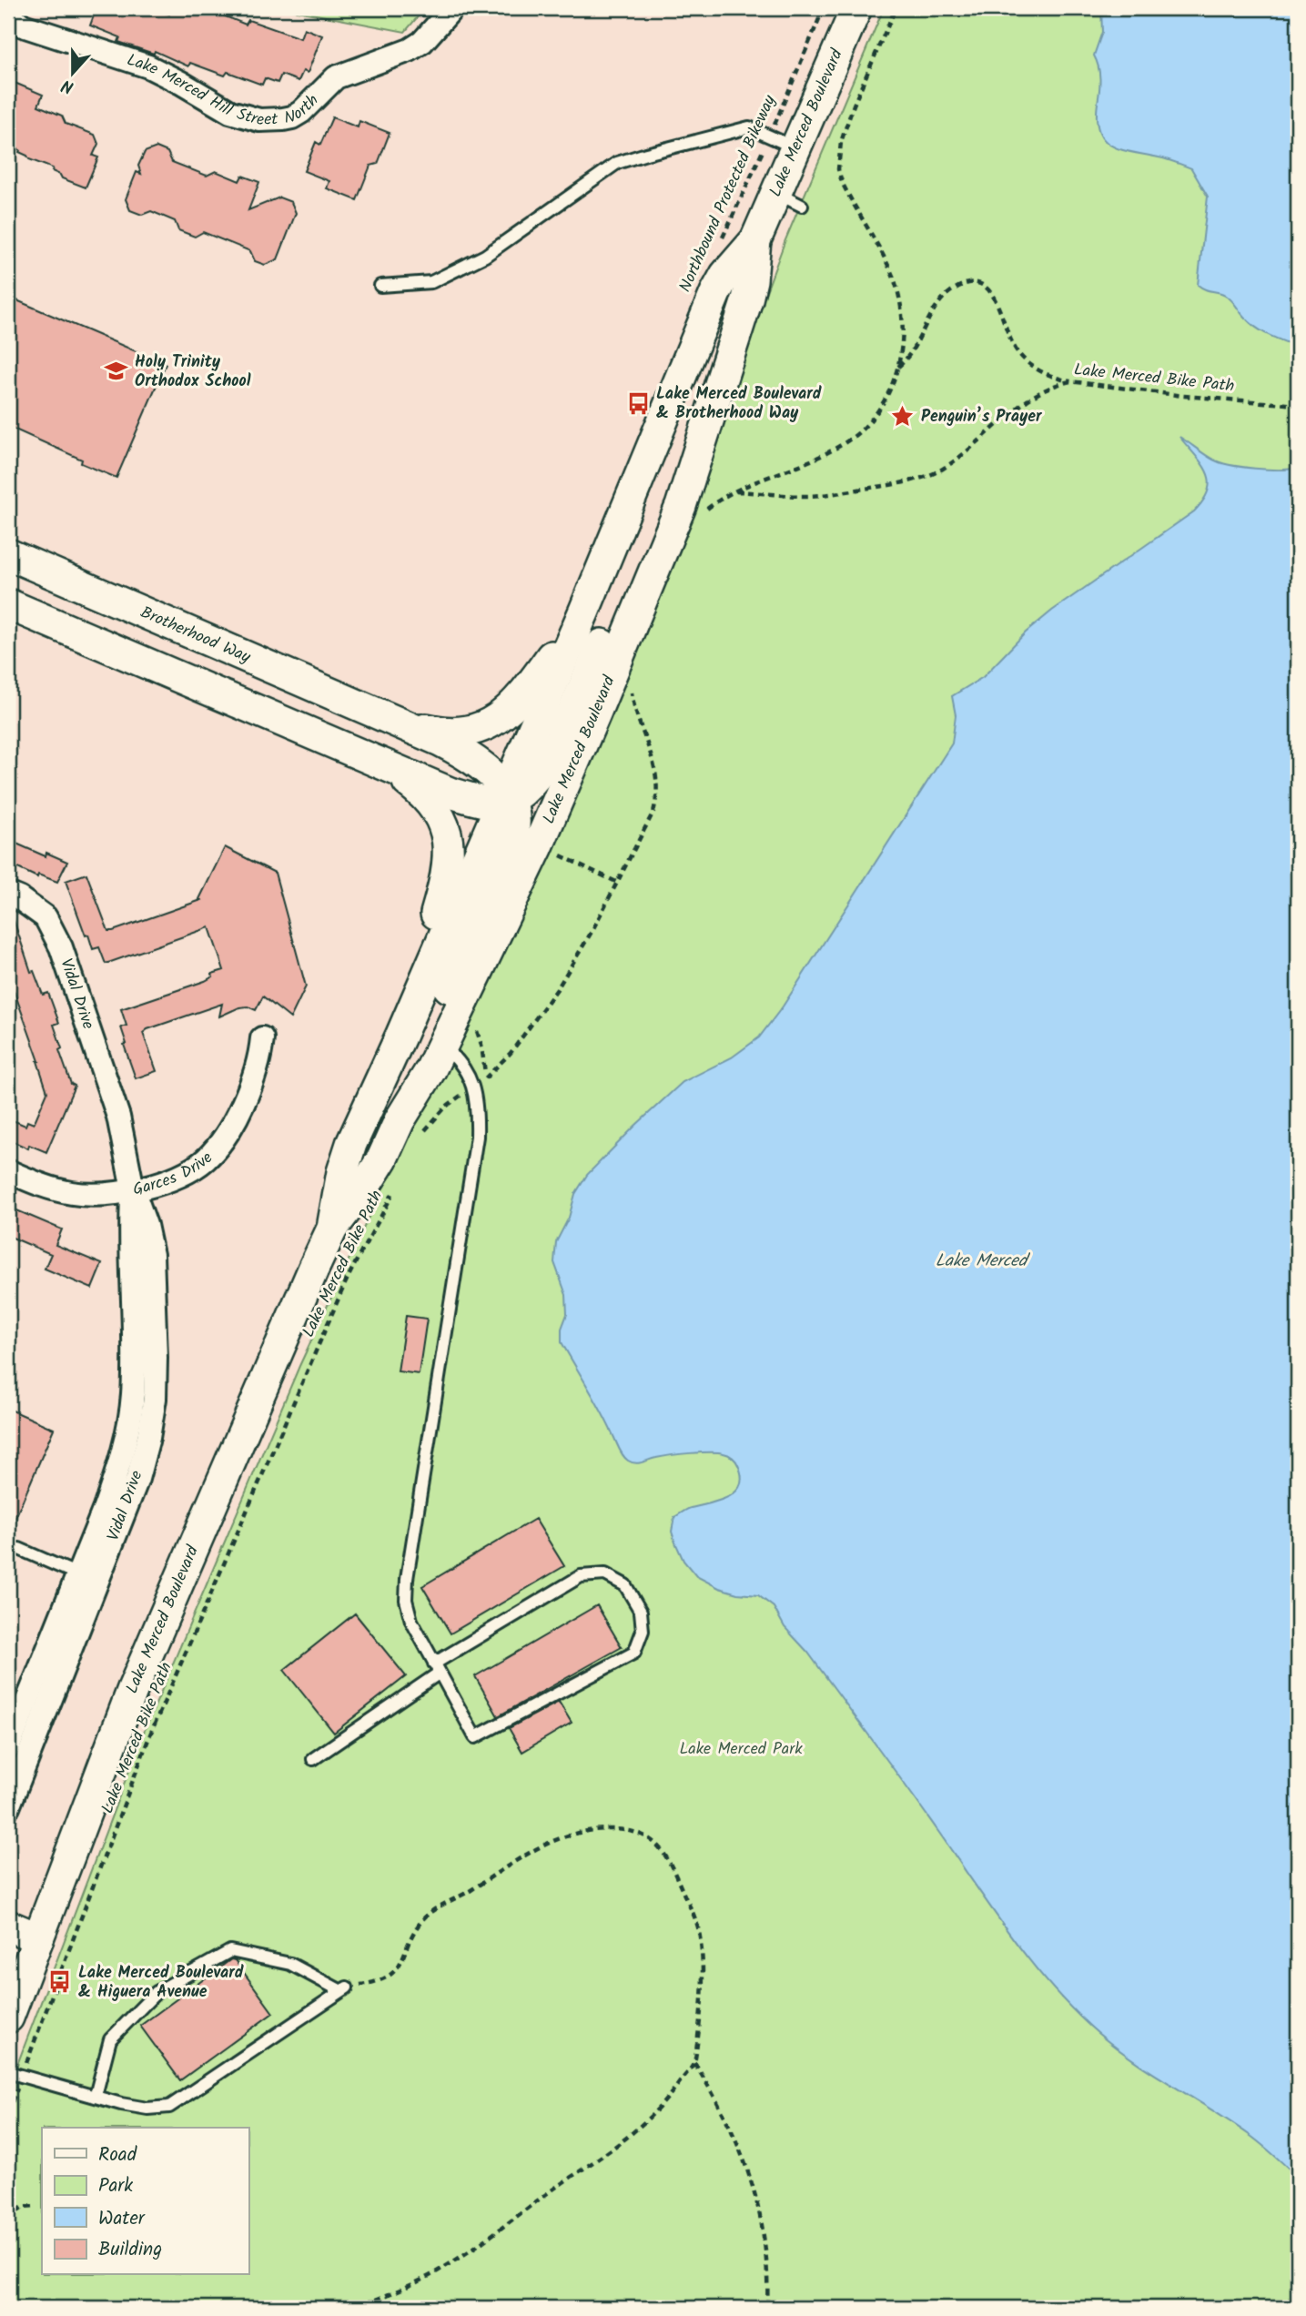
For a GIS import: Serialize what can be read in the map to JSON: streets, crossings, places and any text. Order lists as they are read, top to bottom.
{
  "streets": {
    "main road": ["Lake Merced Boulevard", "Brotherhood Way"],
    "street": ["Lake Merced Hill Street North", "Vidal Drive", "Garces Drive"],
    "path": ["Northbound Protected Bikeway", "Lake Merced Bike Path"]
  },
  "crossings": [
    ["Lake Merced Boulevard", "Northbound Protected Bikeway"],
    ["Vidal Drive", "Garces Drive"]
  ],
  "water": ["Lake Merced"],
  "parks": ["Lake Merced Park"],
  "places": {
    "school or university": ["Holy Trinity Orthodox School"],
    "bus stop": ["Lake Merced Boulevard & Brotherhood Way", "Lake Merced Boulevard & Higuera Avenue"],
    "place": ["Penguin’s Prayer"]
  },
  "legend": [
    "Road",
    "Park",
    "Water",
    "Building"
  ],
  "north": "bottom"
}
